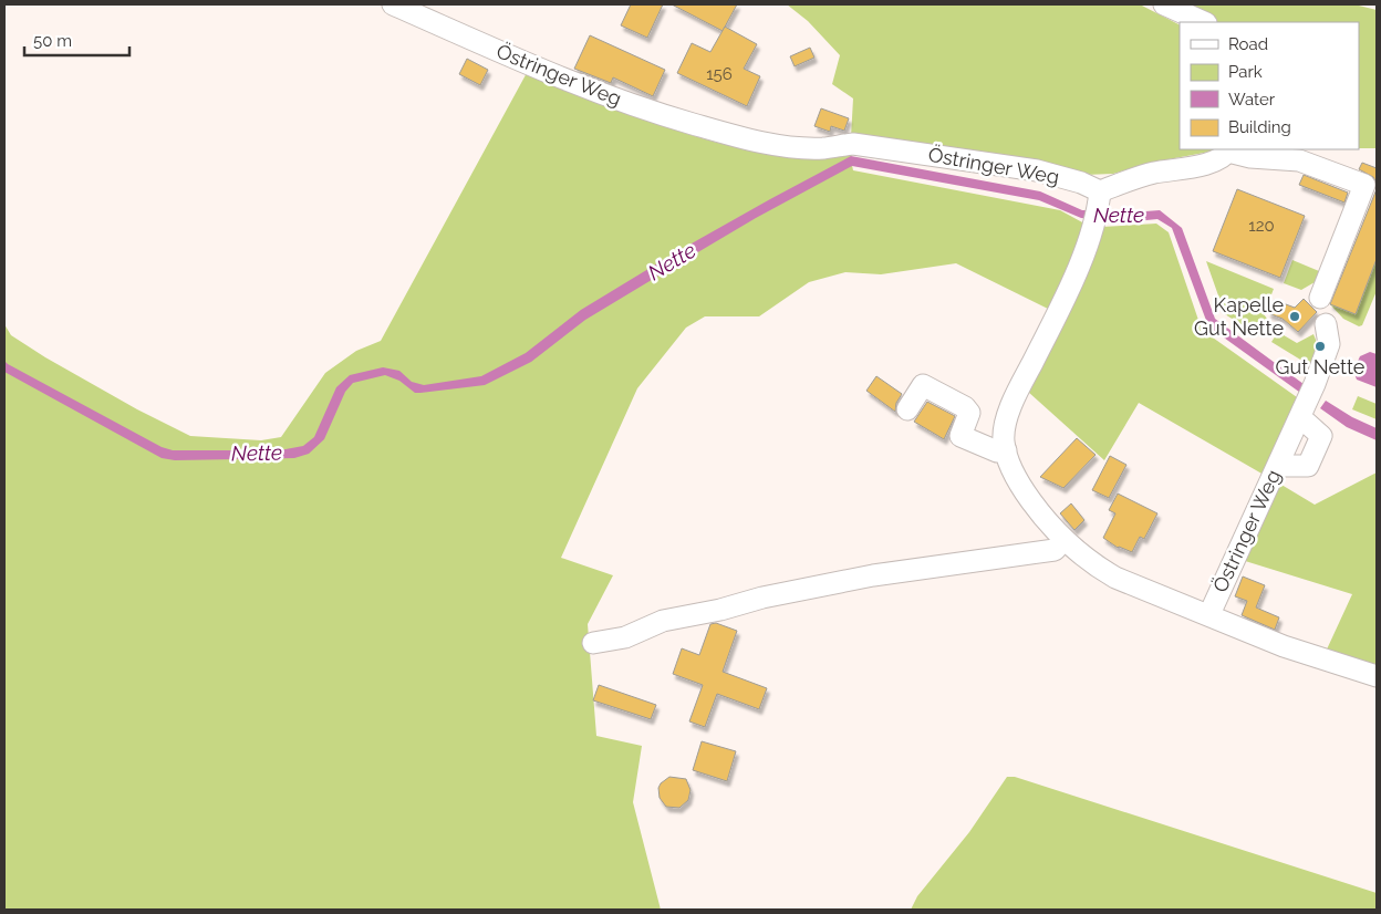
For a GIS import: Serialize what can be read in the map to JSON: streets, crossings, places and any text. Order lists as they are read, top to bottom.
{
  "streets": {
    "street": ["Östringer Weg"]
  },
  "water": ["Nette"],
  "places": ["Kapelle Gut Nette", "Gut Nette"],
  "house_numbers": ["156", "120"],
  "legend": [
    "Road",
    "Park",
    "Water",
    "Building"
  ],
  "scale_bar": "50 m"
}
